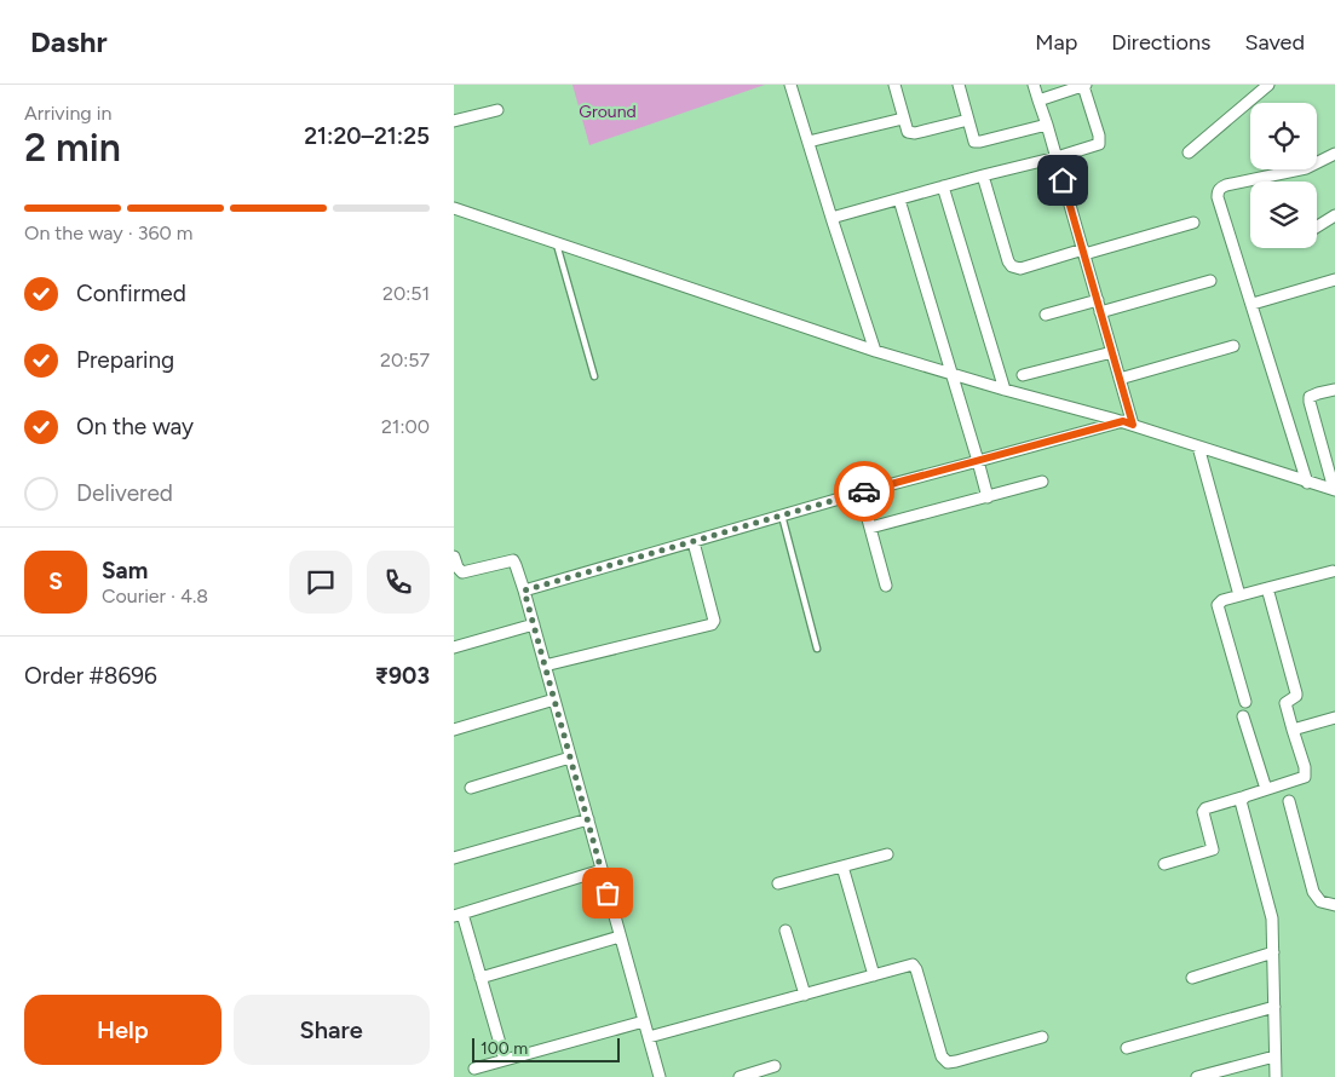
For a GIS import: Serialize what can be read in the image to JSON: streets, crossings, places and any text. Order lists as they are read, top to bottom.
{
  "parks": ["Ground"],
  "scale_bar": "100 m",
  "page": {
    "header": "Dashr",
    "nav": ["Map", "Directions", "Saved"],
    "heading": ["2 min", "Arriving in", "21:20–21:25"],
    "panel": [
      "Sam",
      "Courier · 4.8",
      "Order #8696",
      "₹903"
    ],
    "bar": "On the way · 360 m",
    "list": [
      ["Confirmed", "20:51"],
      ["Preparing", "20:57"],
      ["On the way", "21:00"],
      "Delivered"
    ],
    "round": "S",
    "buttons": ["Help", "Share"],
    "scale": "100 m"
  }
}
